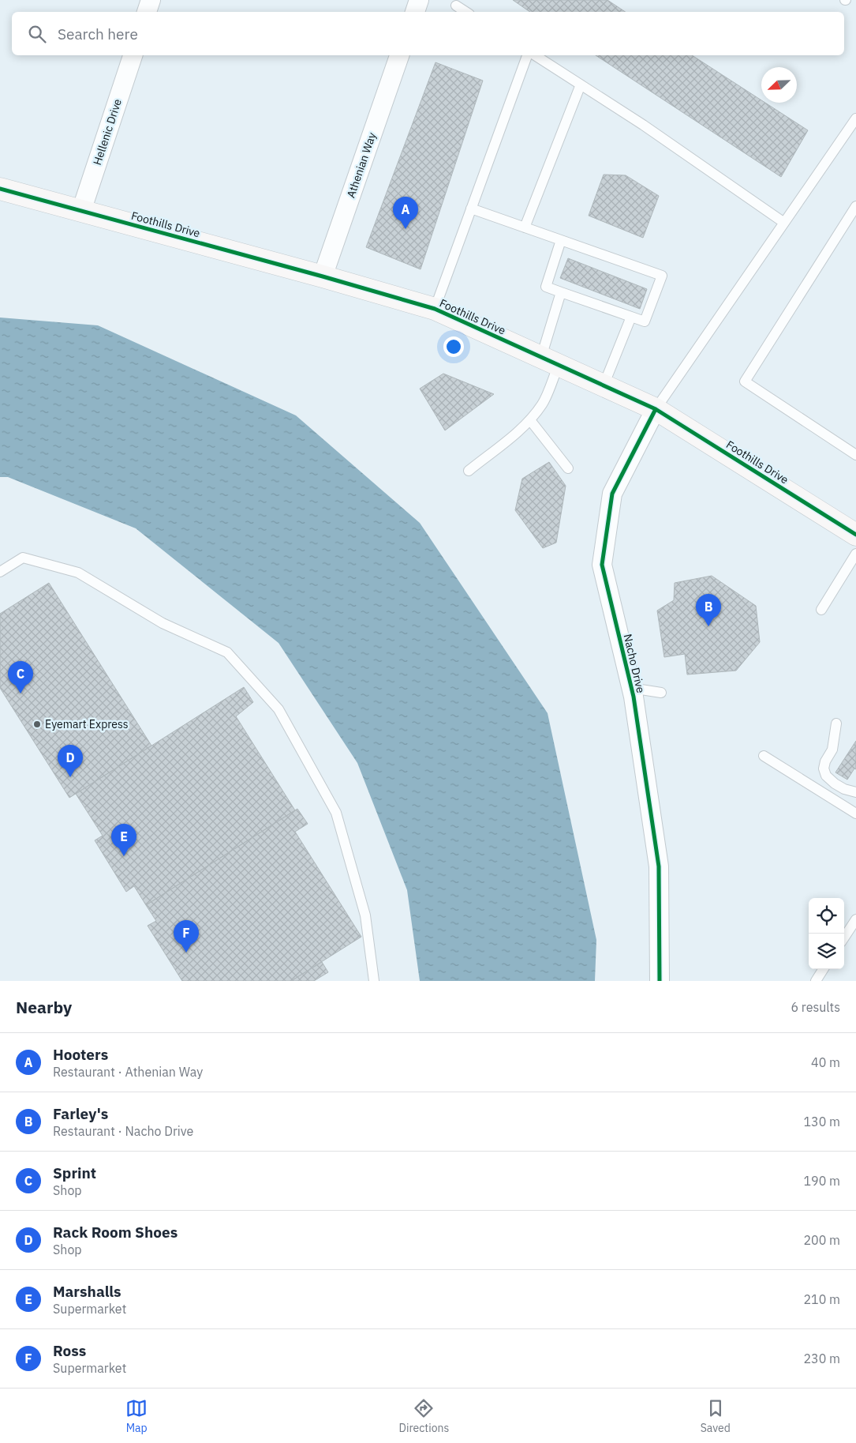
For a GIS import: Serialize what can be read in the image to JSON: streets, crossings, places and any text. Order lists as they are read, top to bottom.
{
  "streets": {
    "street": [
      "Hellenic Drive",
      "Athenian Way",
      "Foothills Drive",
      "Nacho Drive"
    ]
  },
  "crossings": [
    ["Hellenic Drive", "Foothills Drive"],
    ["Athenian Way", "Foothills Drive"],
    ["Foothills Drive", "Nacho Drive"]
  ],
  "places": ["Eyemart Express"],
  "north": "bottom left",
  "page": {
    "search": "Search here",
    "pins": [
      "A",
      "B",
      "C",
      "D",
      "E",
      "F"
    ],
    "heading": ["Nearby", "6 results"],
    "list": [
      {
        "mark": "A",
        "name": "Hooters",
        "note": "Restaurant · Athenian Way",
        "value": "40 m"
      },
      {
        "mark": "B",
        "name": "Farley's",
        "note": "Restaurant · Nacho Drive",
        "value": "130 m"
      },
      {
        "mark": "C",
        "name": "Sprint",
        "note": "Shop",
        "value": "190 m"
      },
      {
        "mark": "D",
        "name": "Rack Room Shoes",
        "note": "Shop",
        "value": "200 m"
      },
      {
        "mark": "E",
        "name": "Marshalls",
        "note": "Supermarket",
        "value": "210 m"
      },
      {
        "mark": "F",
        "name": "Ross",
        "note": "Supermarket",
        "value": "230 m"
      }
    ],
    "nav": ["Map", "Directions", "Saved"]
  }
}
